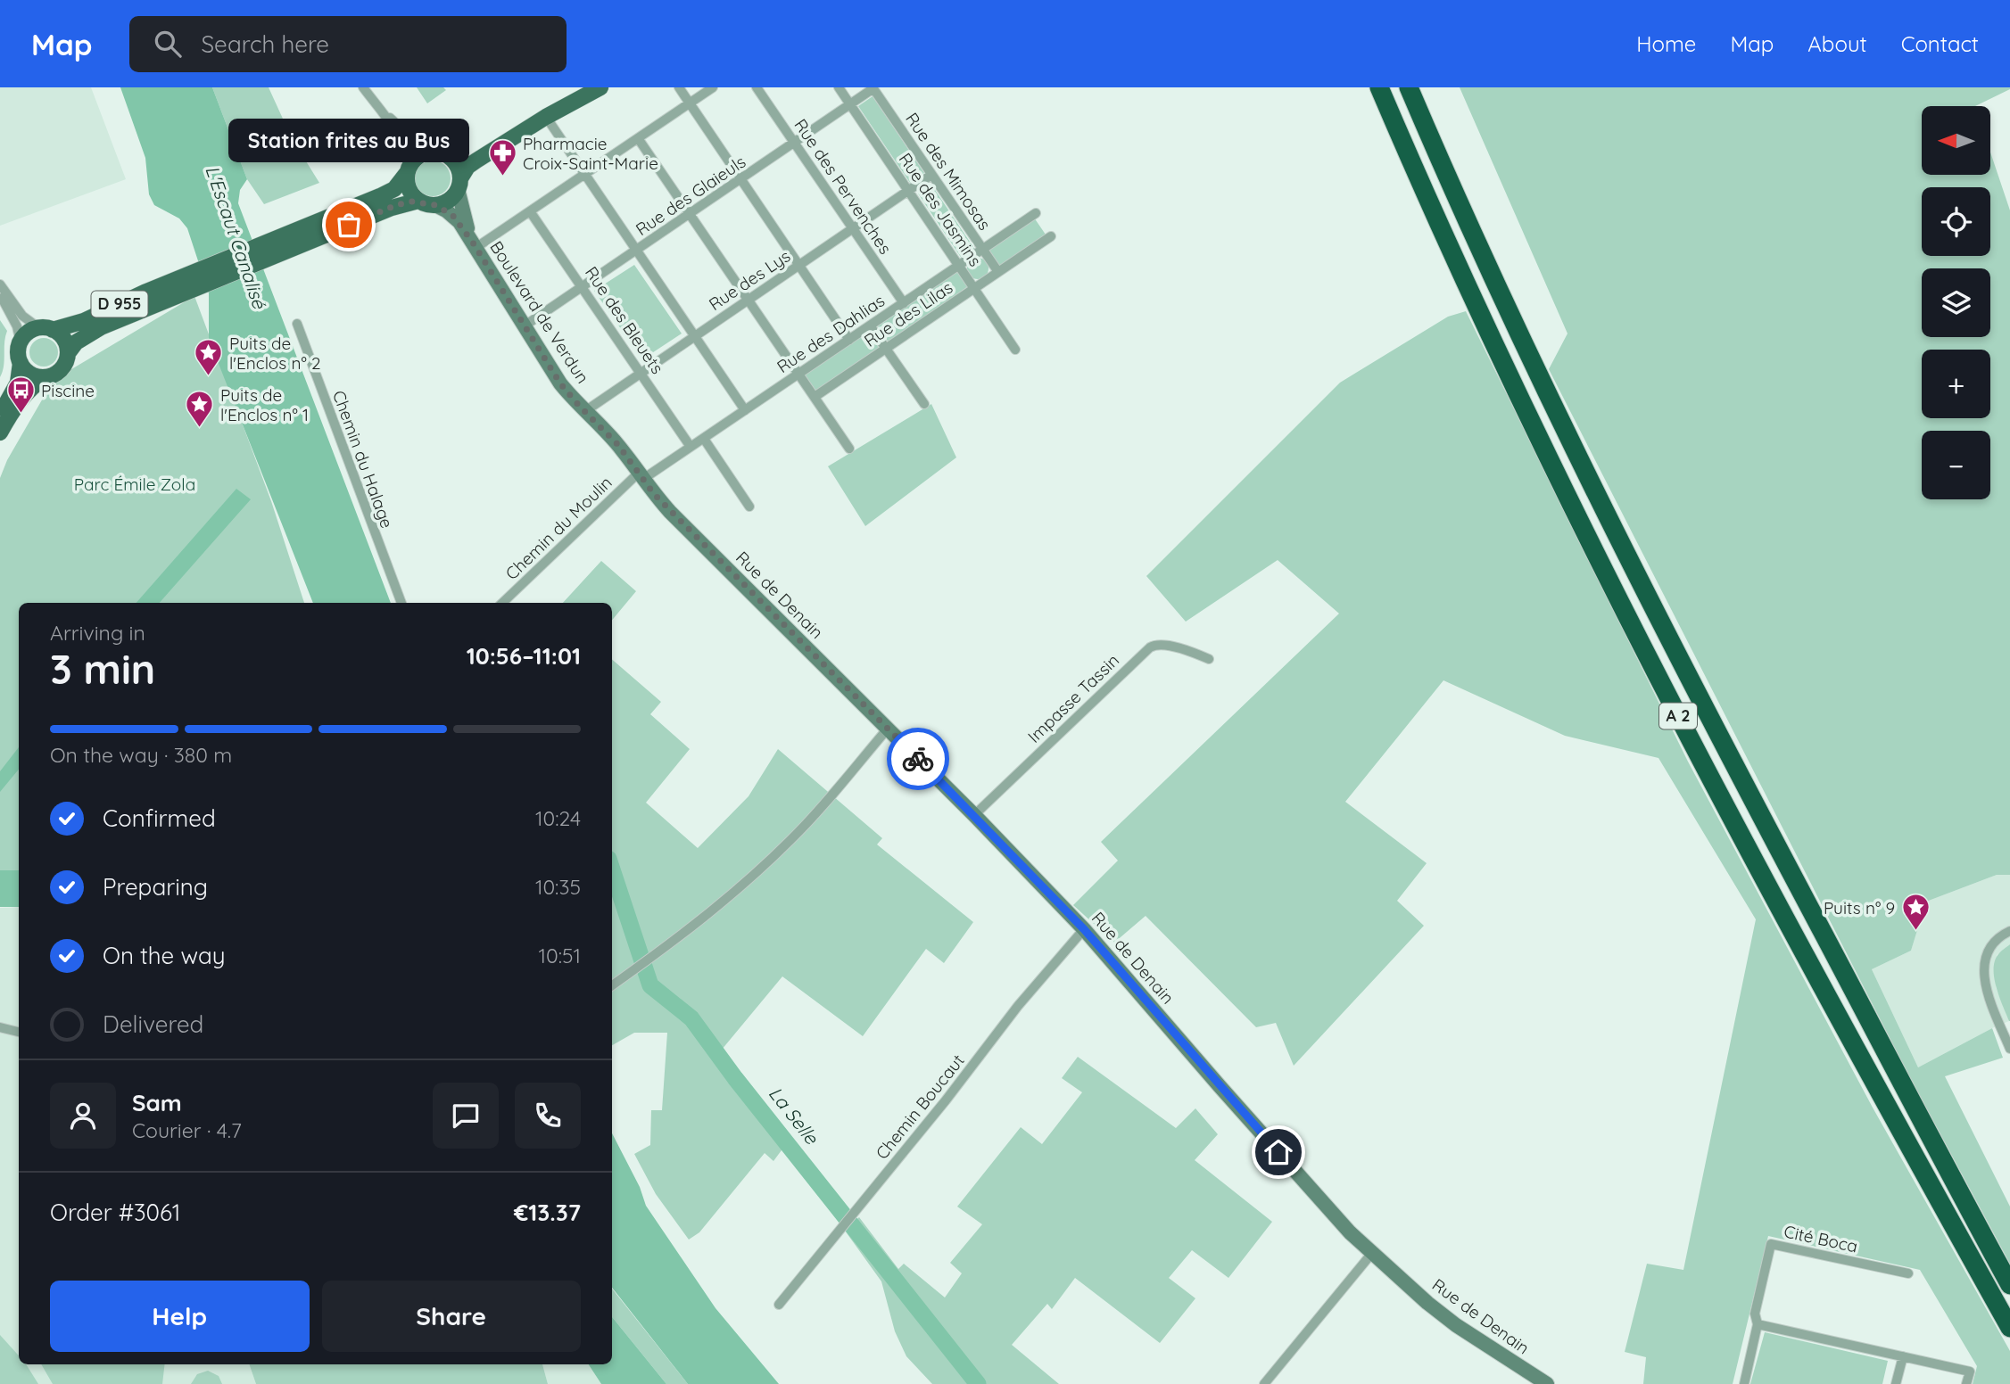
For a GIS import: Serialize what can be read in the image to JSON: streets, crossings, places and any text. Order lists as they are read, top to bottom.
{
  "streets": {
    "highway": ["A 2"],
    "main road": ["D 955"],
    "street": [
      "Rue des Mimosas",
      "Rue des Pervenches",
      "Rue des Glaieuls",
      "Rue des Jasmins",
      "Rue des Lys",
      "Boulevard de Verdun",
      "Rue des Lilas",
      "Rue des Bleuets",
      "Rue des Dahlias",
      "Chemin du Halage",
      "Chemin du Moulin",
      "Rue de Denain",
      "Impasse Tassin",
      "Chemin Boucaut",
      "Cité Boca"
    ]
  },
  "crossings": [
    ["Rue des Mimosas", "Rue des Glaieuls"],
    ["Rue des Mimosas", "Rue des Lys"],
    ["Rue des Mimosas", "Rue des Lilas"],
    ["Rue des Mimosas", "Rue des Dahlias"],
    ["Rue des Pervenches", "Rue des Glaieuls"],
    ["Rue des Pervenches", "Rue des Lys"],
    ["Rue des Pervenches", "Rue des Dahlias"],
    ["Rue des Glaieuls", "Rue des Jasmins"],
    ["Rue des Glaieuls", "Boulevard de Verdun"],
    ["Rue des Glaieuls", "Rue des Bleuets"],
    ["Rue des Jasmins", "Rue des Lys"],
    ["Rue des Jasmins", "Rue des Lilas"],
    ["Rue des Jasmins", "Rue des Dahlias"],
    ["Rue des Lys", "Boulevard de Verdun"],
    ["Rue des Lys", "Rue des Bleuets"],
    ["D 955", "Boulevard de Verdun"],
    ["Boulevard de Verdun", "Rue des Dahlias"],
    ["Boulevard de Verdun", "Chemin du Moulin"],
    ["Boulevard de Verdun", "Rue de Denain"],
    ["Rue des Bleuets", "Rue des Dahlias"],
    ["Rue des Dahlias", "Chemin du Moulin"],
    ["Rue de Denain", "Impasse Tassin"],
    ["Rue de Denain", "Chemin Boucaut"]
  ],
  "water": ["L'Escaut Canalisé", "La Selle"],
  "parks": ["Parc Émile Zola"],
  "places": {
    "pharmacy": ["Pharmacie Croix-Saint-Marie"],
    "other": ["Station frites au Bus"],
    "place": ["Puits de l'Enclos n° 2", "Puits de l'Enclos n° 1", "Puits n° 9"],
    "bus stop": ["Piscine"]
  },
  "north": "left",
  "page": {
    "header": "Map",
    "search": "Search here",
    "nav": [
      "Home",
      "Map",
      "About",
      "Contact"
    ],
    "map_buttons": ["+", "−"],
    "bubble": "Station frites au Bus",
    "heading": ["3 min", "Arriving in", "10:56–11:01"],
    "panel": [
      "Sam",
      "Courier · 4.7",
      "Order #3061",
      "€13.37"
    ],
    "bar": "On the way · 380 m",
    "list": [
      ["Confirmed", "10:24"],
      ["Preparing", "10:35"],
      ["On the way", "10:51"],
      "Delivered"
    ],
    "buttons": ["Help", "Share"]
  }
}
